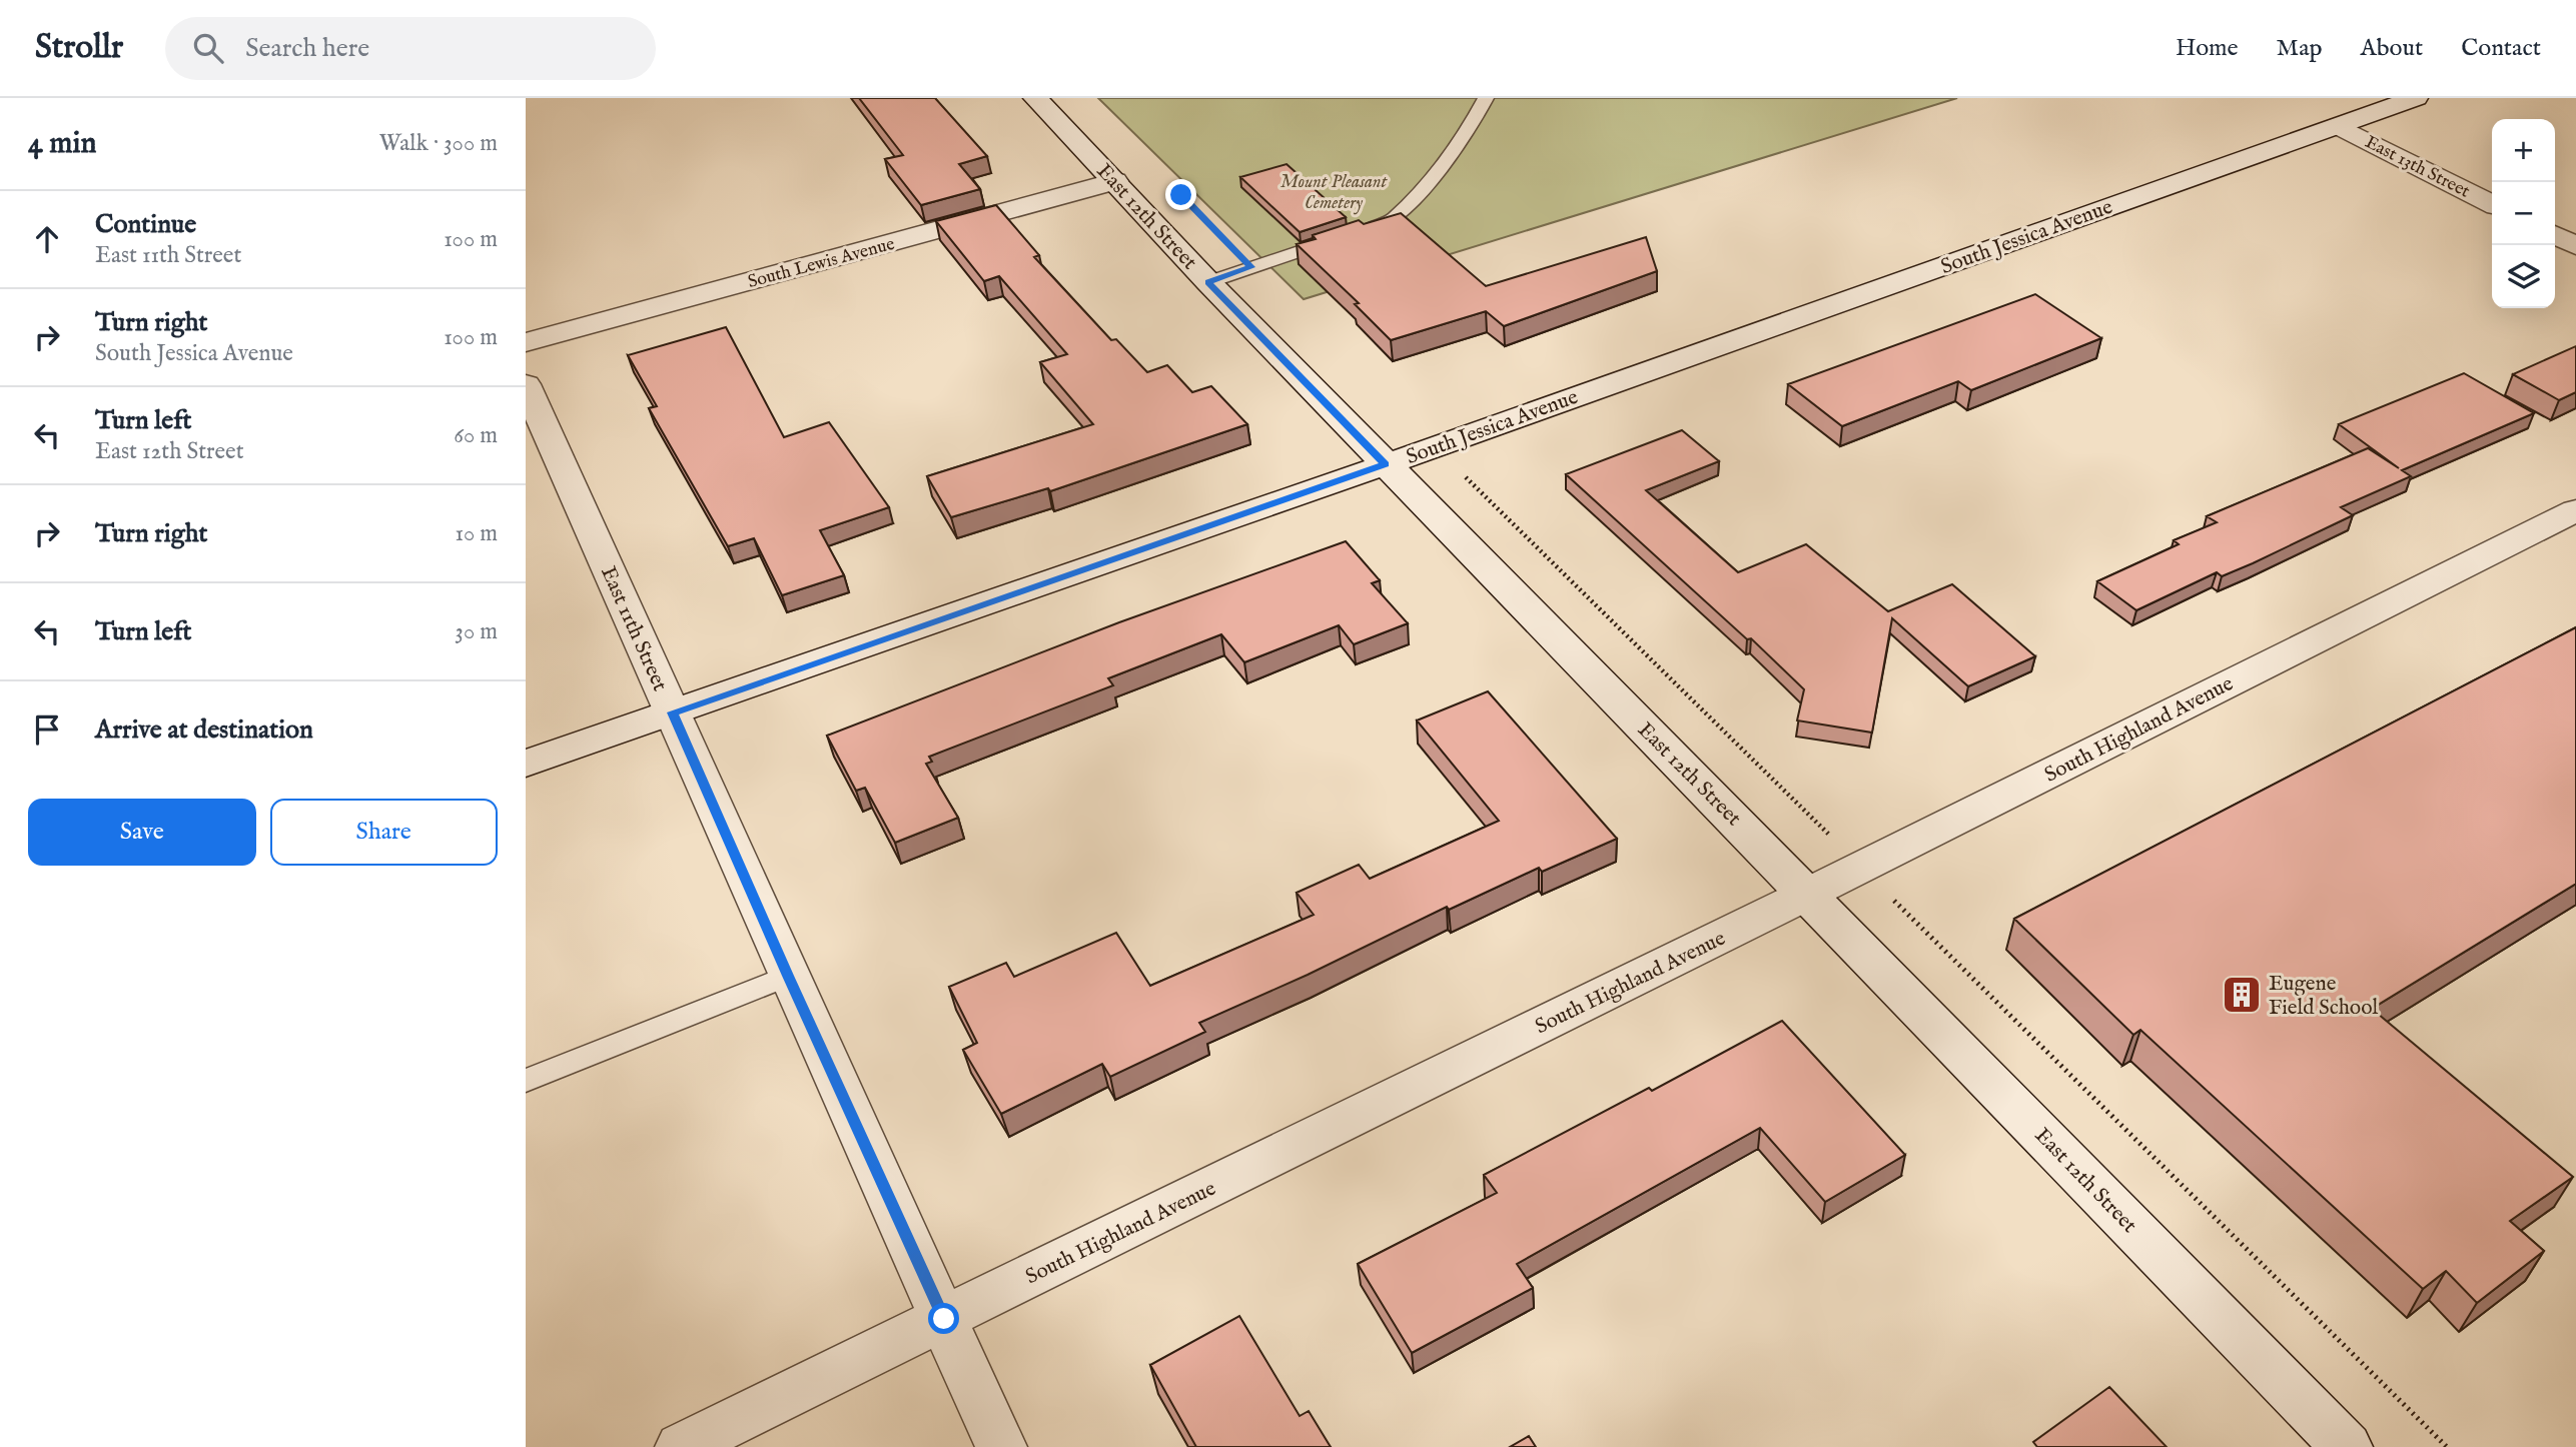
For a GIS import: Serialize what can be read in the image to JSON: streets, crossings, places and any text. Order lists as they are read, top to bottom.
{
  "streets": {
    "street": [
      "East 13th Street",
      "East 12th Street",
      "South Jessica Avenue",
      "South Lewis Avenue",
      "East 11th Street",
      "South Highland Avenue"
    ]
  },
  "crossings": [
    ["East 13th Street", "South Jessica Avenue"],
    ["East 12th Street", "South Jessica Avenue"],
    ["East 12th Street", "South Lewis Avenue"],
    ["East 12th Street", "South Highland Avenue"],
    ["South Jessica Avenue", "East 11th Street"],
    ["East 11th Street", "South Highland Avenue"]
  ],
  "parks": ["Mount Pleasant Cemetery"],
  "places": {
    "building": ["Eugene Field School"]
  },
  "page": {
    "header": "Strollr",
    "search": "Search here",
    "nav": [
      "Home",
      "Map",
      "About",
      "Contact"
    ],
    "heading": ["4 min", "Walk · 300 m"],
    "map_buttons": ["+", "−"],
    "list": [
      ["Continue", "East 11th Street", "100 m"],
      ["Turn right", "South Jessica Avenue", "100 m"],
      ["Turn left", "East 12th Street", "60 m"],
      ["Turn right", "10 m"],
      ["Turn left", "30 m"],
      "Arrive at destination"
    ],
    "buttons": ["Save", "Share"]
  }
}
